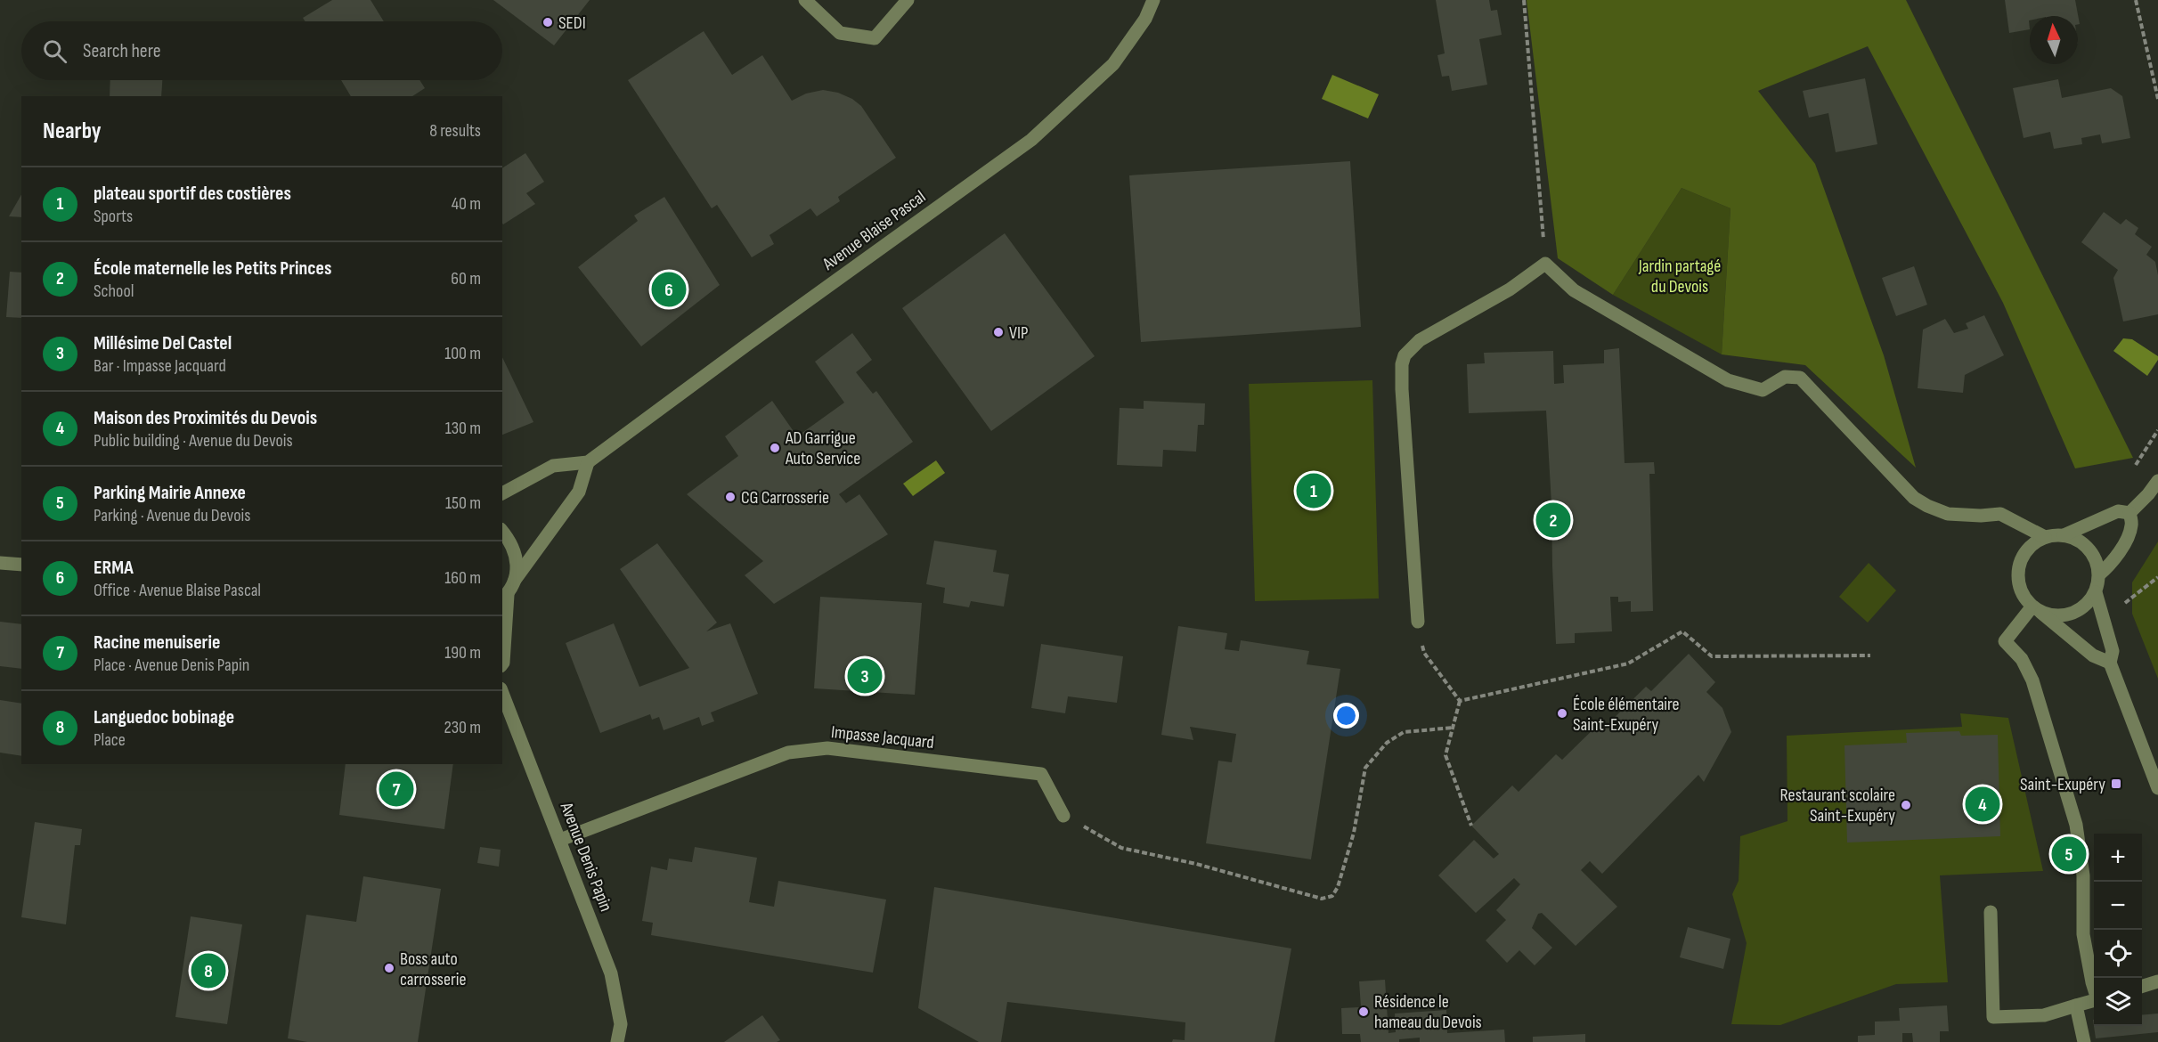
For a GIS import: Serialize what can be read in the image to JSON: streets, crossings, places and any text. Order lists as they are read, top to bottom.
{
  "streets": {
    "street": ["Avenue Blaise Pascal", "Impasse Jacquard", "Avenue Denis Papin"]
  },
  "crossings": [
    ["Impasse Jacquard", "Avenue Denis Papin"]
  ],
  "parks": ["Jardin partagé du Devois"],
  "places": {
    "other": [
      "SEDI",
      "VIP",
      "AD Garrigue Auto Service",
      "CG Carrosserie",
      "École élémentaire Saint-Exupéry",
      "Restaurant scolaire Saint-Exupéry",
      "Boss auto carrosserie",
      "Résidence le hameau du Devois"
    ],
    "transit": ["Saint-Exupéry"]
  },
  "north": "top",
  "page": {
    "search": "Search here",
    "heading": ["Nearby", "8 results"],
    "list": [
      {
        "mark": "1",
        "name": "plateau sportif des costières",
        "note": "Sports",
        "value": "40 m"
      },
      {
        "mark": "2",
        "name": "École maternelle les Petits Princes",
        "note": "School",
        "value": "60 m"
      },
      {
        "mark": "3",
        "name": "Millésime Del Castel",
        "note": "Bar · Impasse Jacquard",
        "value": "100 m"
      },
      {
        "mark": "4",
        "name": "Maison des Proximités du Devois",
        "note": "Public building · Avenue du Devois",
        "value": "130 m"
      },
      {
        "mark": "5",
        "name": "Parking Mairie Annexe",
        "note": "Parking · Avenue du Devois",
        "value": "150 m"
      },
      {
        "mark": "6",
        "name": "ERMA",
        "note": "Office · Avenue Blaise Pascal",
        "value": "160 m"
      },
      {
        "mark": "7",
        "name": "Racine menuiserie",
        "note": "Place · Avenue Denis Papin",
        "value": "190 m"
      },
      {
        "mark": "8",
        "name": "Languedoc bobinage",
        "note": "Place",
        "value": "230 m"
      }
    ],
    "pins": [
      "6",
      "1",
      "2",
      "3",
      "7",
      "4",
      "5",
      "8"
    ],
    "map_buttons": ["+", "−"]
  }
}
